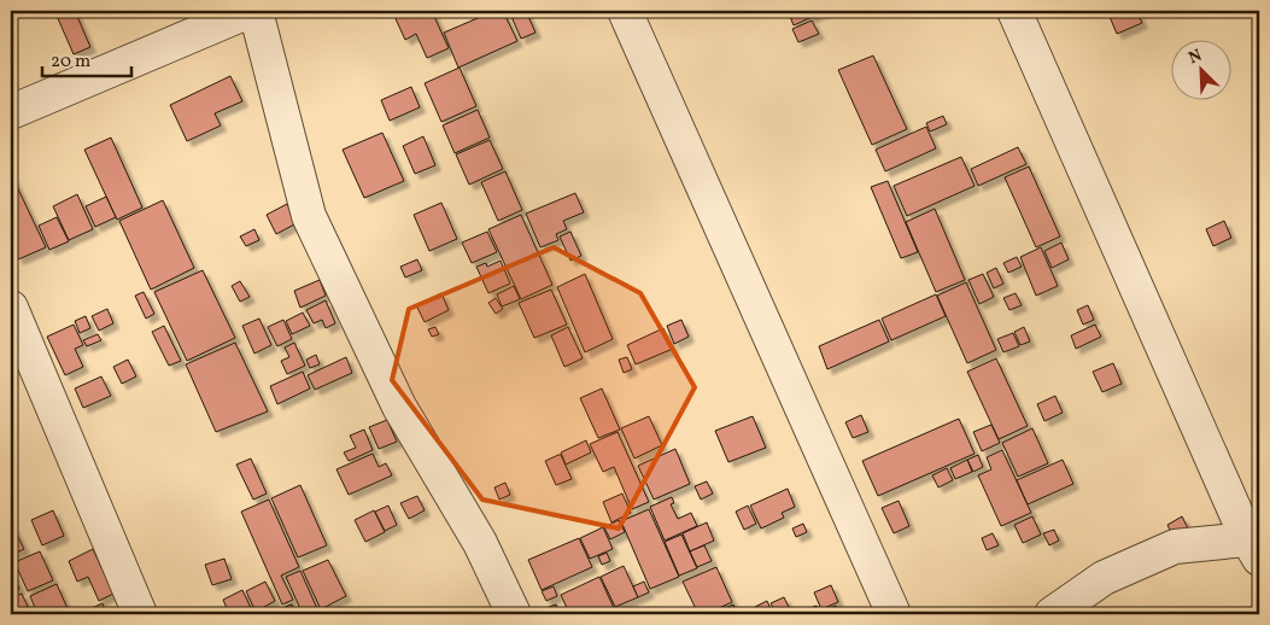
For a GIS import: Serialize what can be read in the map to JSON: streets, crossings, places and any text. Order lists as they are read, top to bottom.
{
  "scale_bar": "20 m",
  "north": "top left"
}
